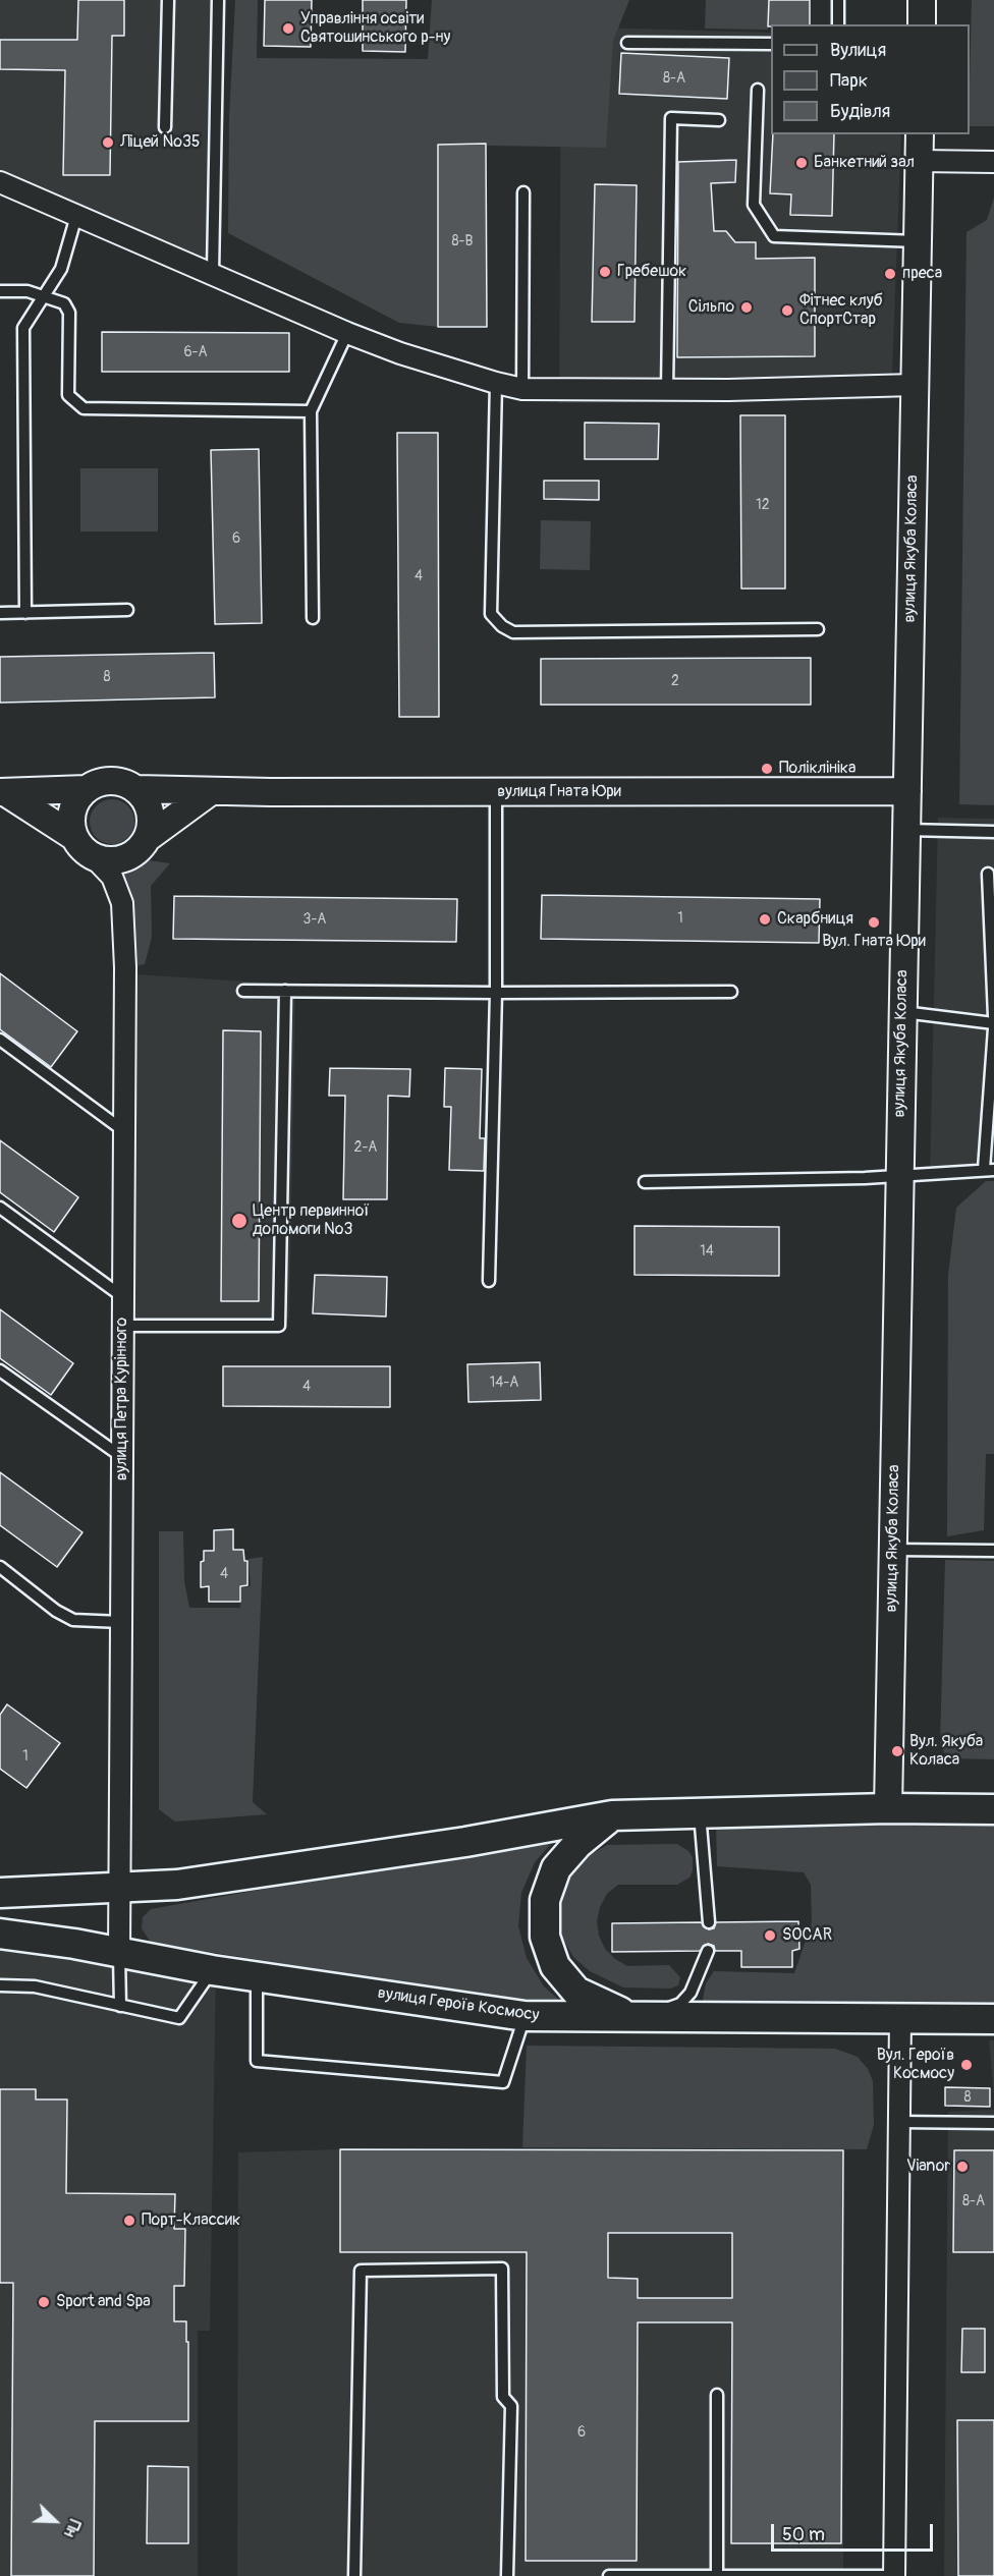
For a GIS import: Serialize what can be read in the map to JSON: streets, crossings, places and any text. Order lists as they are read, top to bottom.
{
  "streets": {
    "main road": ["вулиця Героїв Космосу"],
    "street": ["вулиця Якуба Коласа", "вулиця Гната Юри", "вулиця Петра Курінного"]
  },
  "crossings": [
    ["вулиця Якуба Коласа", "вулиця Гната Юри"],
    ["вулиця Гната Юри", "вулиця Петра Курінного"],
    ["вулиця Петра Курінного", "вулиця Героїв Космосу"]
  ],
  "places": [
    "Управління освіти Святошинського р-ну",
    "Ліцей №35",
    "Банкетний зал",
    "Гребешок",
    "преса",
    "Сільпо",
    "Фітнес клуб СпортСтар",
    "Поліклініка",
    "Скарбниця",
    "Вул. Гната Юри",
    "Центр первинної допомоги №3",
    "Вул. Якуба Коласа",
    "SOCAR",
    "Вул. Героїв Космосу",
    "Vianor",
    "Порт-Классик",
    "Sport and Spa"
  ],
  "house_numbers": [
    "8-А",
    "8-В",
    "6-А",
    "12",
    "6",
    "4",
    "8",
    "2",
    "1",
    "3-А",
    "2-А",
    "14",
    "14-А",
    "4",
    "4",
    "1",
    "8",
    "8-А",
    "6"
  ],
  "legend": ["Вулиця", "Парк", "Будівля"],
  "scale_bar": "50 m",
  "north": "bottom right"
}
